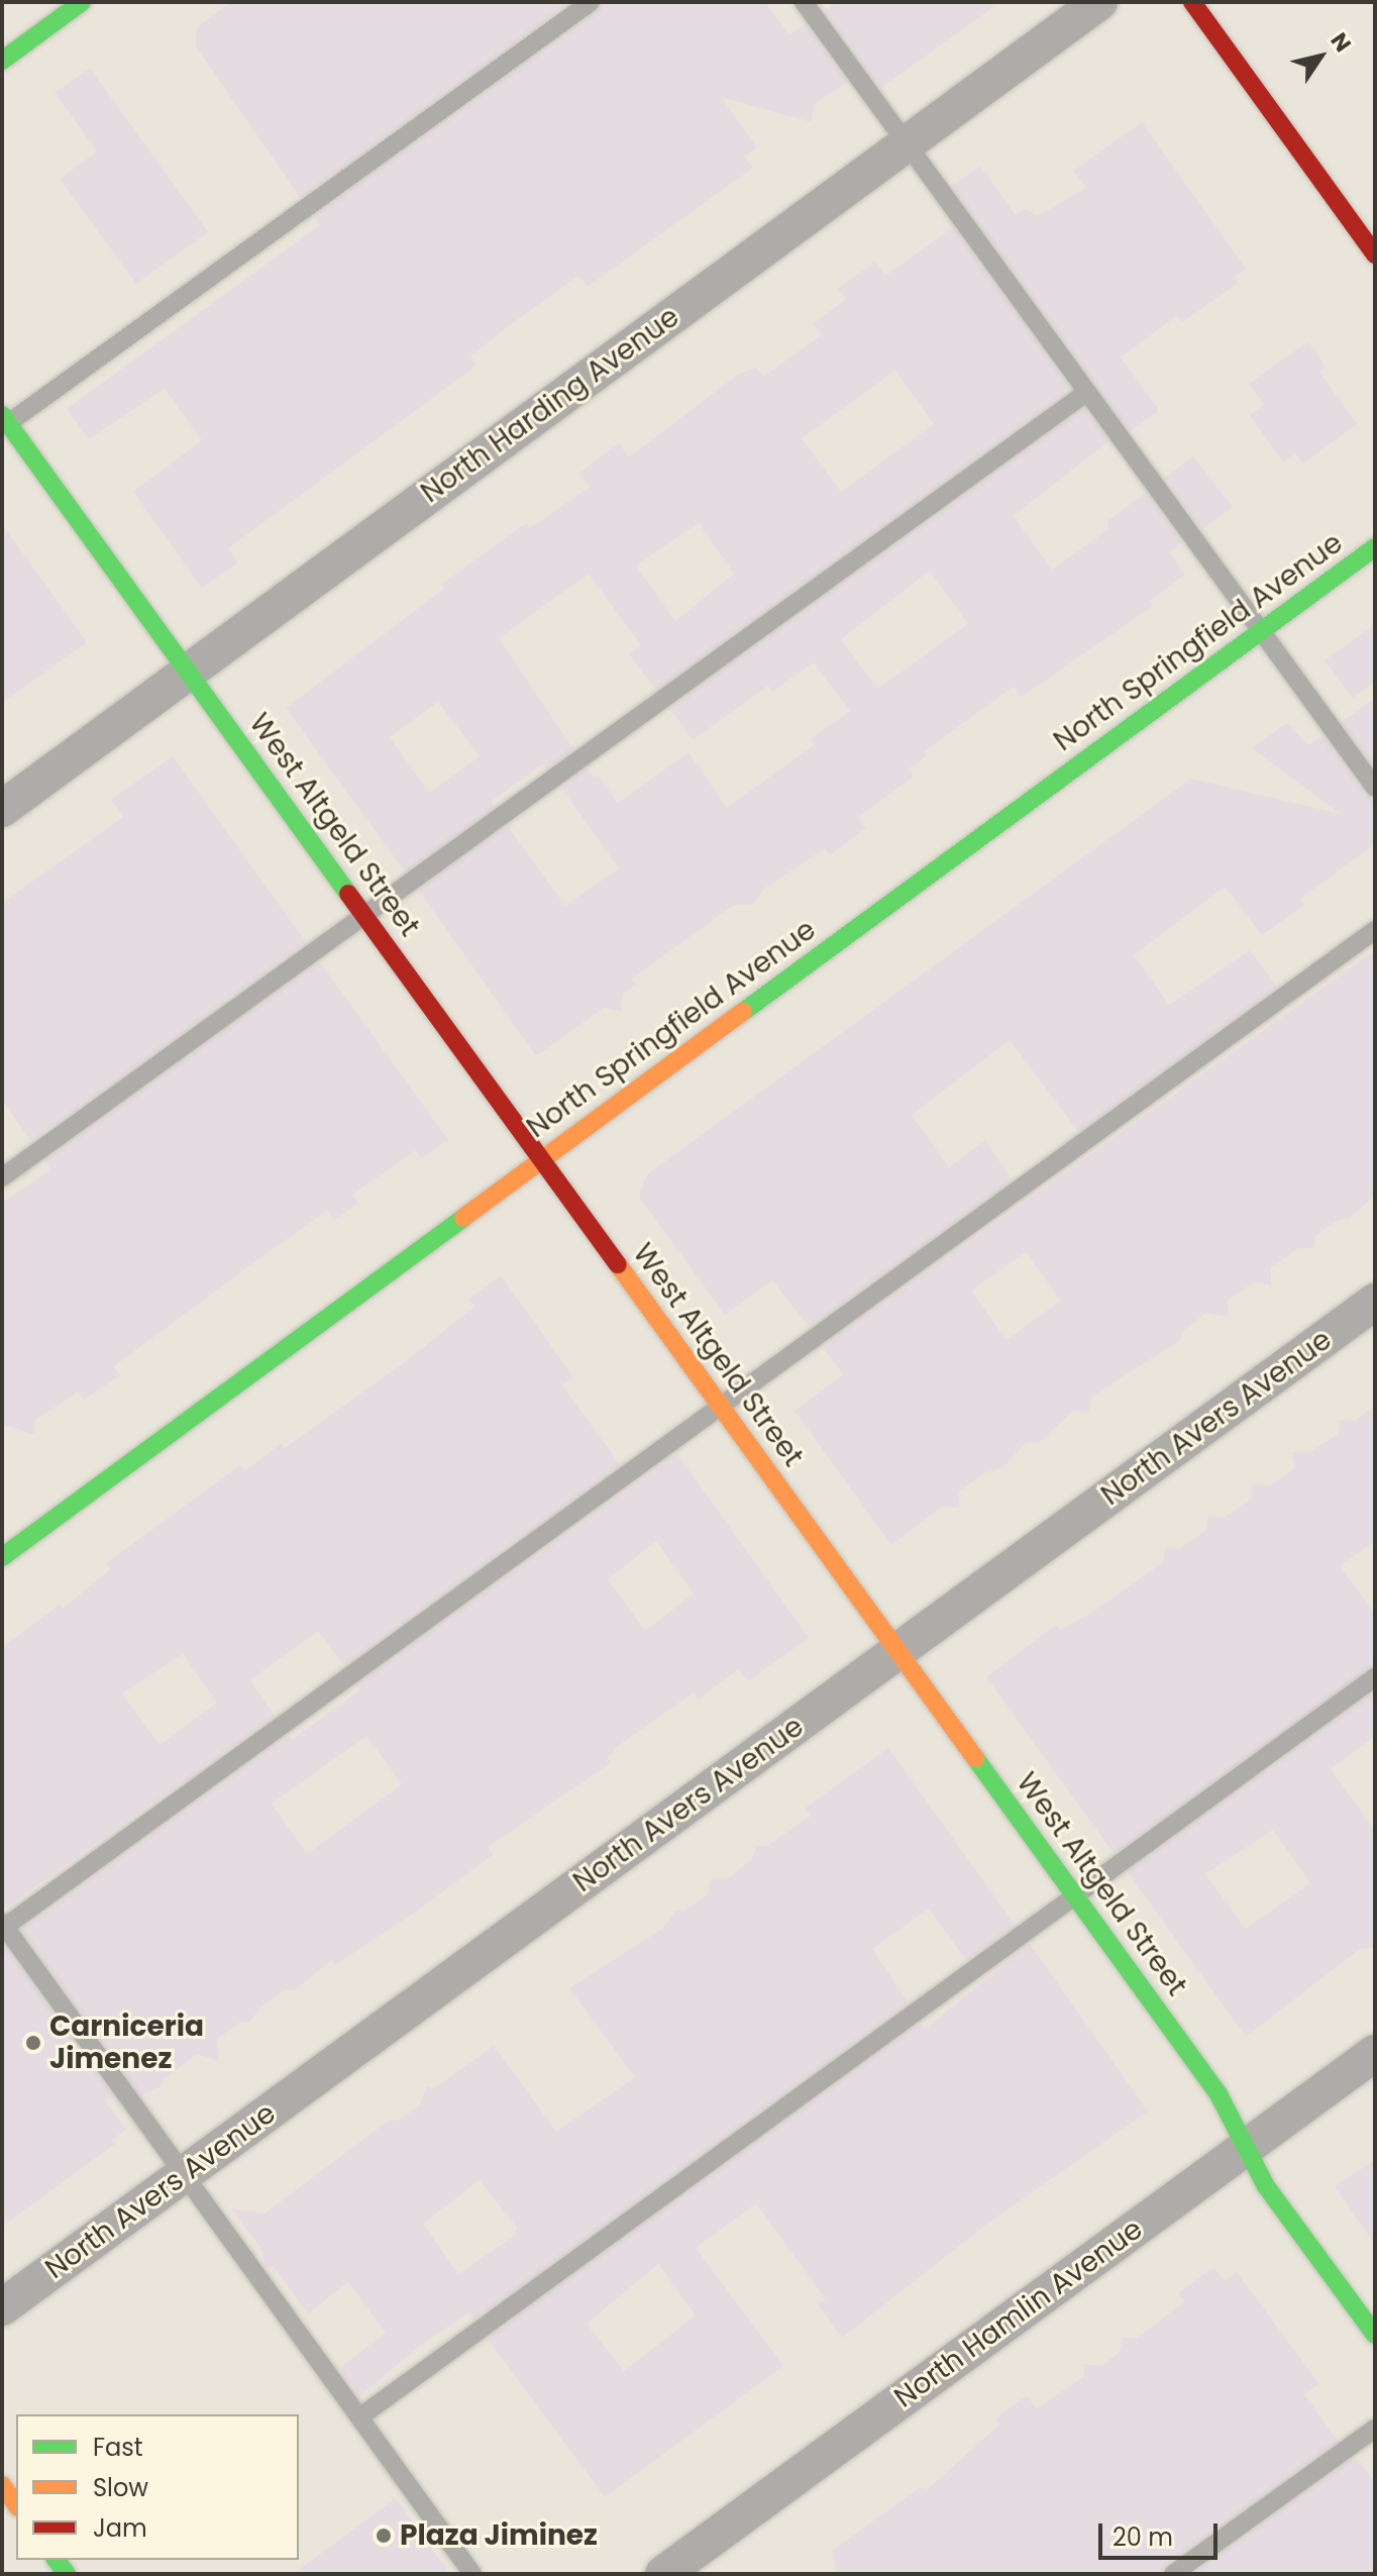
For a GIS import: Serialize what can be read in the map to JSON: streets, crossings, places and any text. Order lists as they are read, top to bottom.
{
  "streets": {
    "street": [
      "North Harding Avenue",
      "North Springfield Avenue",
      "West Altgeld Street",
      "North Avers Avenue",
      "North Hamlin Avenue"
    ]
  },
  "crossings": [
    ["North Harding Avenue", "West Altgeld Street"],
    ["North Springfield Avenue", "West Altgeld Street"],
    ["West Altgeld Street", "North Avers Avenue"],
    ["West Altgeld Street", "North Hamlin Avenue"]
  ],
  "places": ["Carniceria Jimenez", "Plaza Jiminez"],
  "legend": ["Fast", "Slow", "Jam"],
  "scale_bar": "20 m",
  "north": "top right"
}
